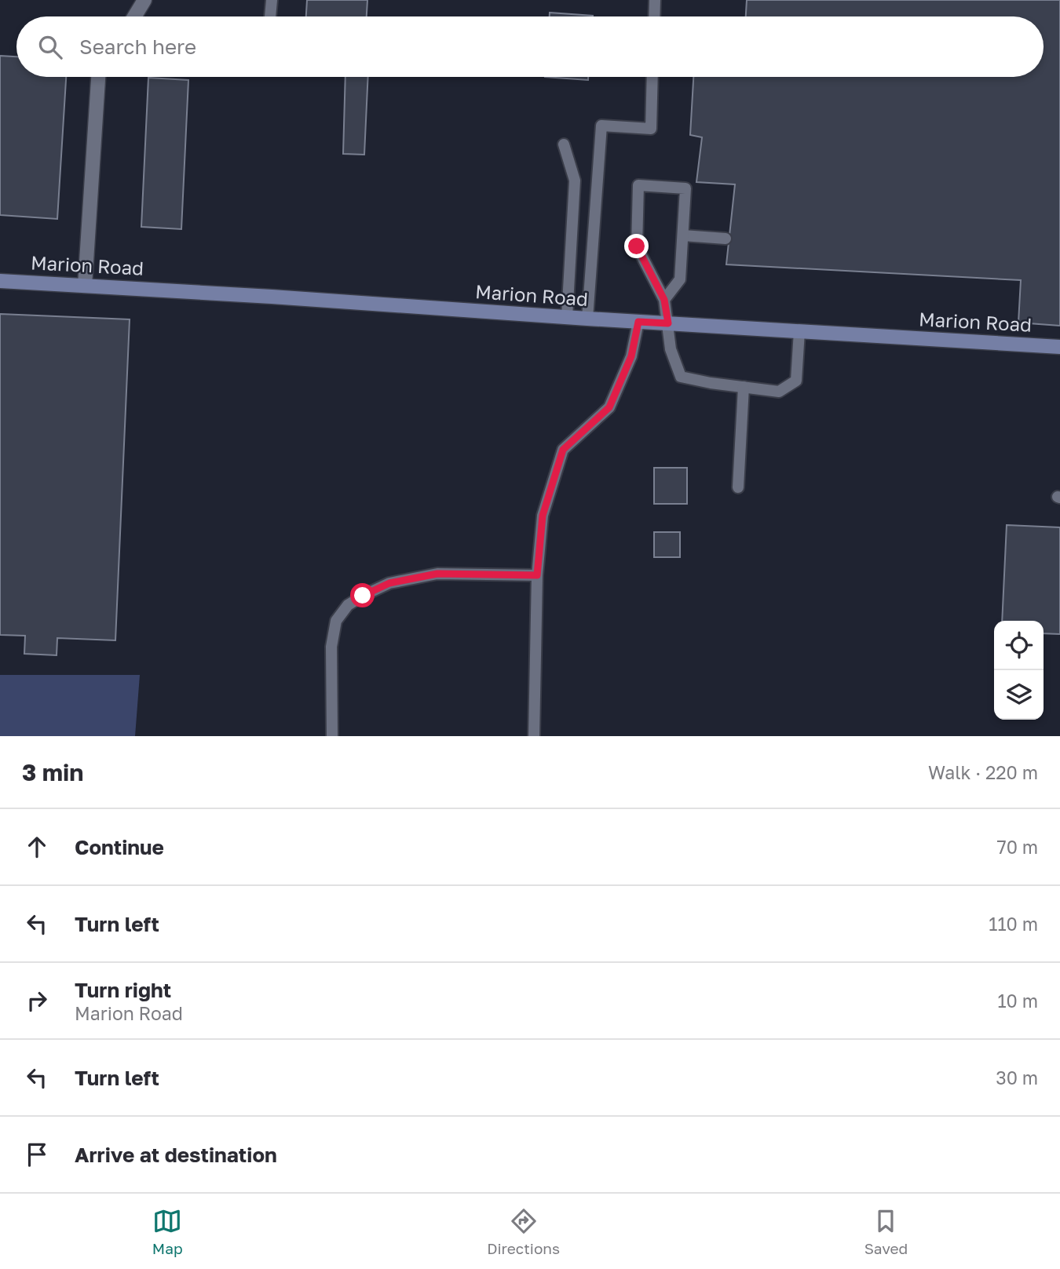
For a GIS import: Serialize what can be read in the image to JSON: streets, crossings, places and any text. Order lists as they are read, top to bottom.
{
  "streets": {
    "street": ["Marion Road"]
  },
  "page": {
    "search": "Search here",
    "heading": ["3 min", "Walk · 220 m"],
    "list": [
      ["Continue", "70 m"],
      ["Turn left", "110 m"],
      ["Turn right", "Marion Road", "10 m"],
      ["Turn left", "30 m"],
      "Arrive at destination"
    ],
    "nav": ["Map", "Directions", "Saved"]
  }
}
